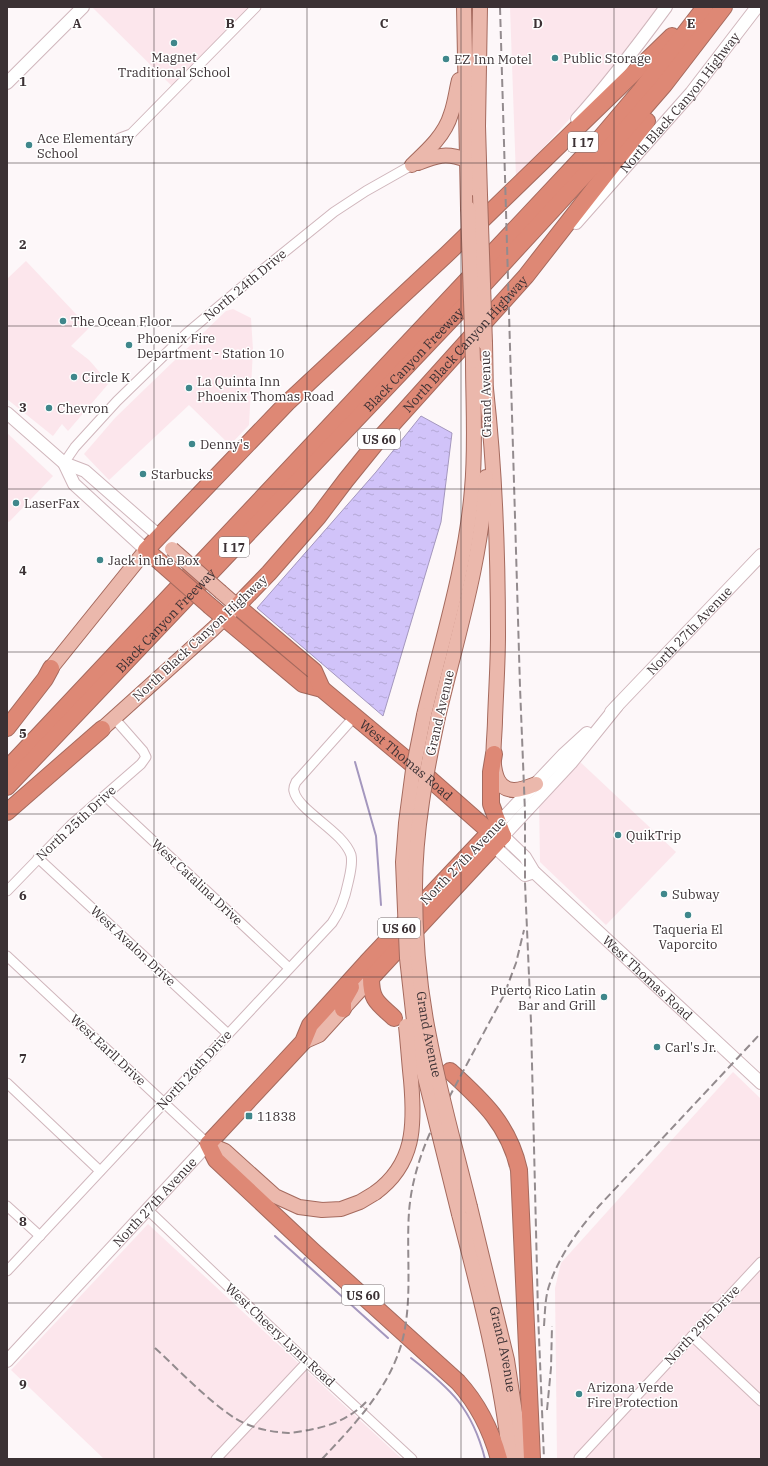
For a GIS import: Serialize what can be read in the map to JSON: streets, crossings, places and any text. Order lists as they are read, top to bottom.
{
  "streets": {
    "highway": [
      "North Black Canyon Highway",
      "I 17",
      "Black Canyon Freeway",
      "US 60",
      "North 27th Avenue",
      "West Thomas Road"
    ],
    "main road": ["Grand Avenue"],
    "street": [
      "North 24th Drive",
      "North 25th Drive",
      "West Catalina Drive",
      "West Avalon Drive",
      "West Earll Drive",
      "North 26th Drive",
      "North 29th Drive",
      "West Cheery Lynn Road"
    ]
  },
  "crossings": [
    ["North Black Canyon Highway", "West Thomas Road"],
    ["North Black Canyon Highway", "North 25th Drive"],
    ["North 24th Drive", "West Thomas Road"],
    ["US 60", "North 27th Avenue"],
    ["US 60", "West Earll Drive"],
    ["North 27th Avenue", "West Thomas Road"],
    ["North 27th Avenue", "West Earll Drive"],
    ["North 27th Avenue", "West Cheery Lynn Road"],
    ["West Thomas Road", "North 26th Drive"],
    ["North 25th Drive", "West Catalina Drive"],
    ["North 25th Drive", "West Avalon Drive"],
    ["West Catalina Drive", "North 26th Drive"],
    ["West Avalon Drive", "North 26th Drive"],
    ["West Earll Drive", "North 26th Drive"]
  ],
  "places": {
    "other": [
      "Magnet Traditional School",
      "Public Storage",
      "EZ Inn Motel",
      "Ace Elementary School",
      "The Ocean Floor",
      "Phoenix Fire Department - Station 10",
      "Circle K",
      "La Quinta Inn Phoenix Thomas Road",
      "Chevron",
      "Denny's",
      "Starbucks",
      "LaserFax",
      "Jack in the Box",
      "QuikTrip",
      "Subway",
      "Taqueria El Vaporcito",
      "Puerto Rico Latin Bar and Grill",
      "Carl's Jr.",
      "Arizona Verde Fire Protection"
    ],
    "transit": ["11838"]
  },
  "grid": {
    "columns": [
      "A",
      "B",
      "C",
      "D",
      "E"
    ],
    "rows": [
      "1",
      "2",
      "3",
      "4",
      "5",
      "6",
      "7",
      "8",
      "9"
    ]
  }
}
